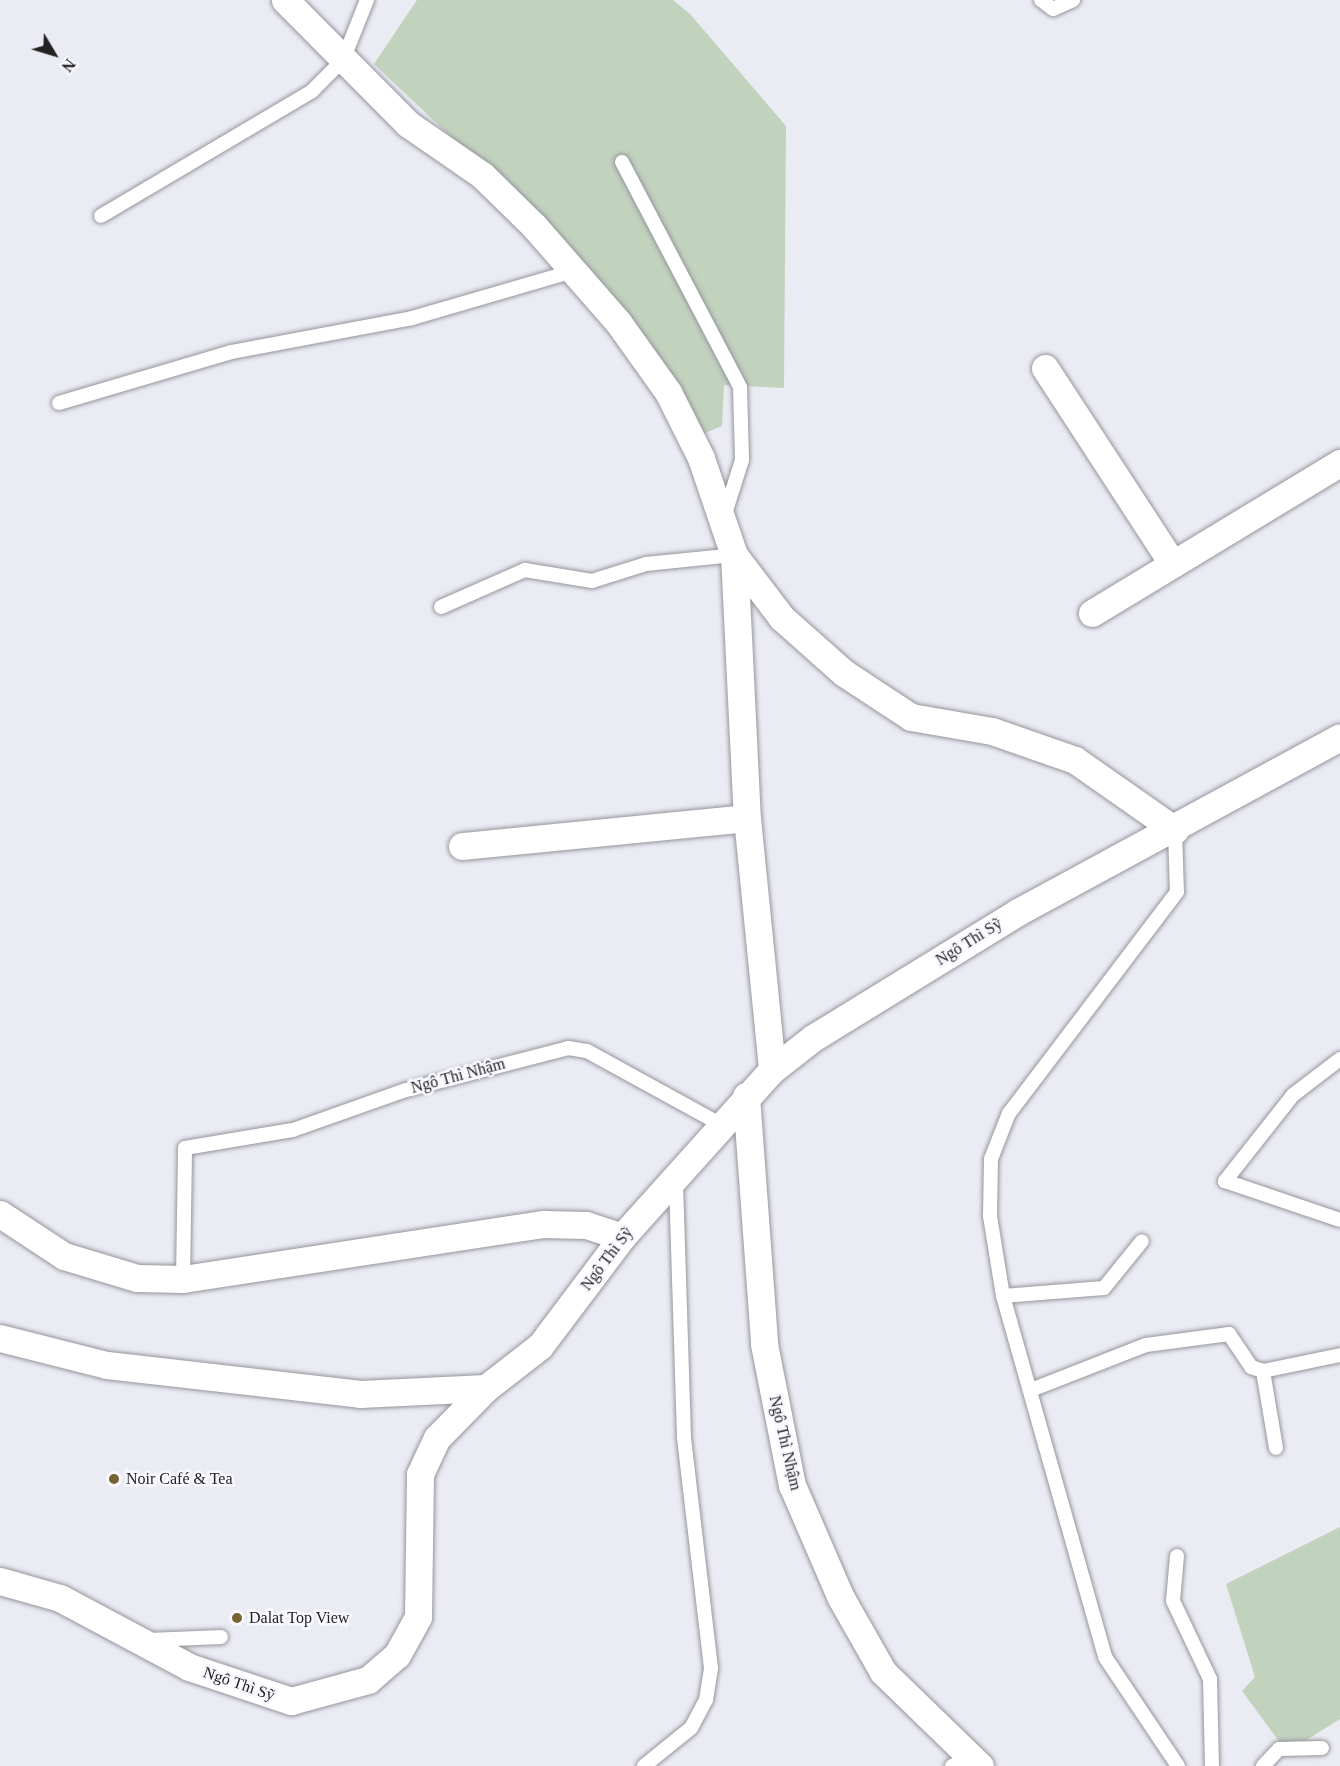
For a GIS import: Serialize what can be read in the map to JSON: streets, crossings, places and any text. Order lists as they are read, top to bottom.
{
  "streets": {
    "street": ["Ngô Thì Sỹ", "Ngô Thì Nhậm"]
  },
  "crossings": [
    ["Ngô Thì Sỹ", "Ngô Thì Nhậm"]
  ],
  "places": ["Noir Café & Tea", "Dalat Top View"],
  "north": "bottom right"
}
